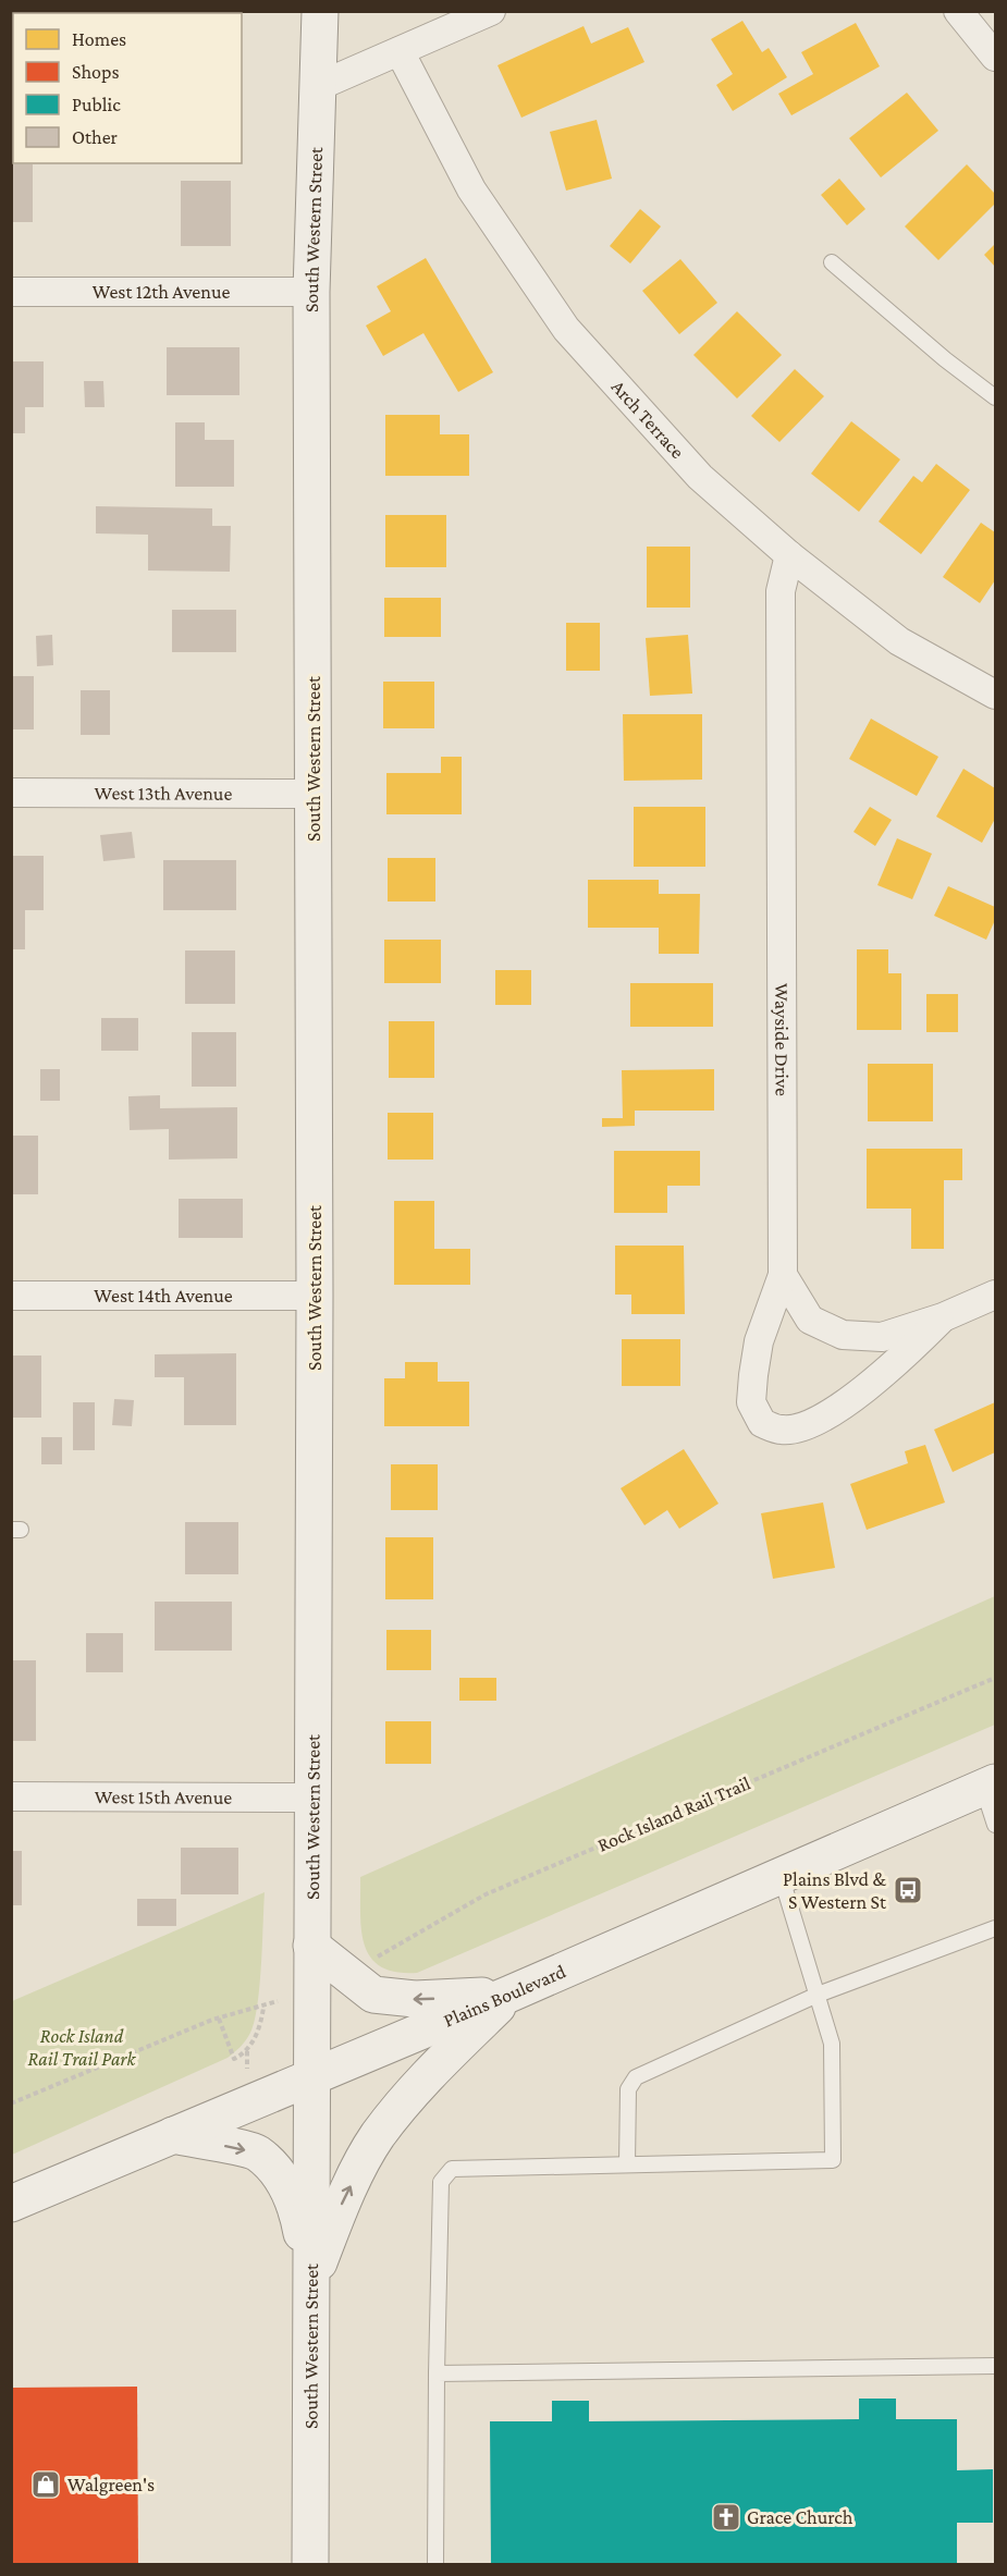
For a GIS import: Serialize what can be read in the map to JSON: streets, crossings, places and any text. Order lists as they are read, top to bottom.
{
  "streets": {
    "main road": ["South Western Street", "Plains Boulevard"],
    "street": [
      "West 12th Avenue",
      "Arch Terrace",
      "West 13th Avenue",
      "Wayside Drive",
      "West 14th Avenue",
      "West 15th Avenue"
    ],
    "path": ["Rock Island Rail Trail"]
  },
  "crossings": [
    ["South Western Street", "West 12th Avenue"],
    ["South Western Street", "West 13th Avenue"],
    ["South Western Street", "West 14th Avenue"],
    ["South Western Street", "West 15th Avenue"],
    ["South Western Street", "Plains Boulevard"],
    ["Arch Terrace", "Wayside Drive"]
  ],
  "parks": ["Rock Island Rail Trail Park"],
  "places": {
    "bus stop": ["Plains Blvd & S Western St"],
    "shop": ["Walgreen's"],
    "church": ["Grace Church"]
  },
  "legend": [
    "Homes",
    "Shops",
    "Public",
    "Other"
  ]
}
